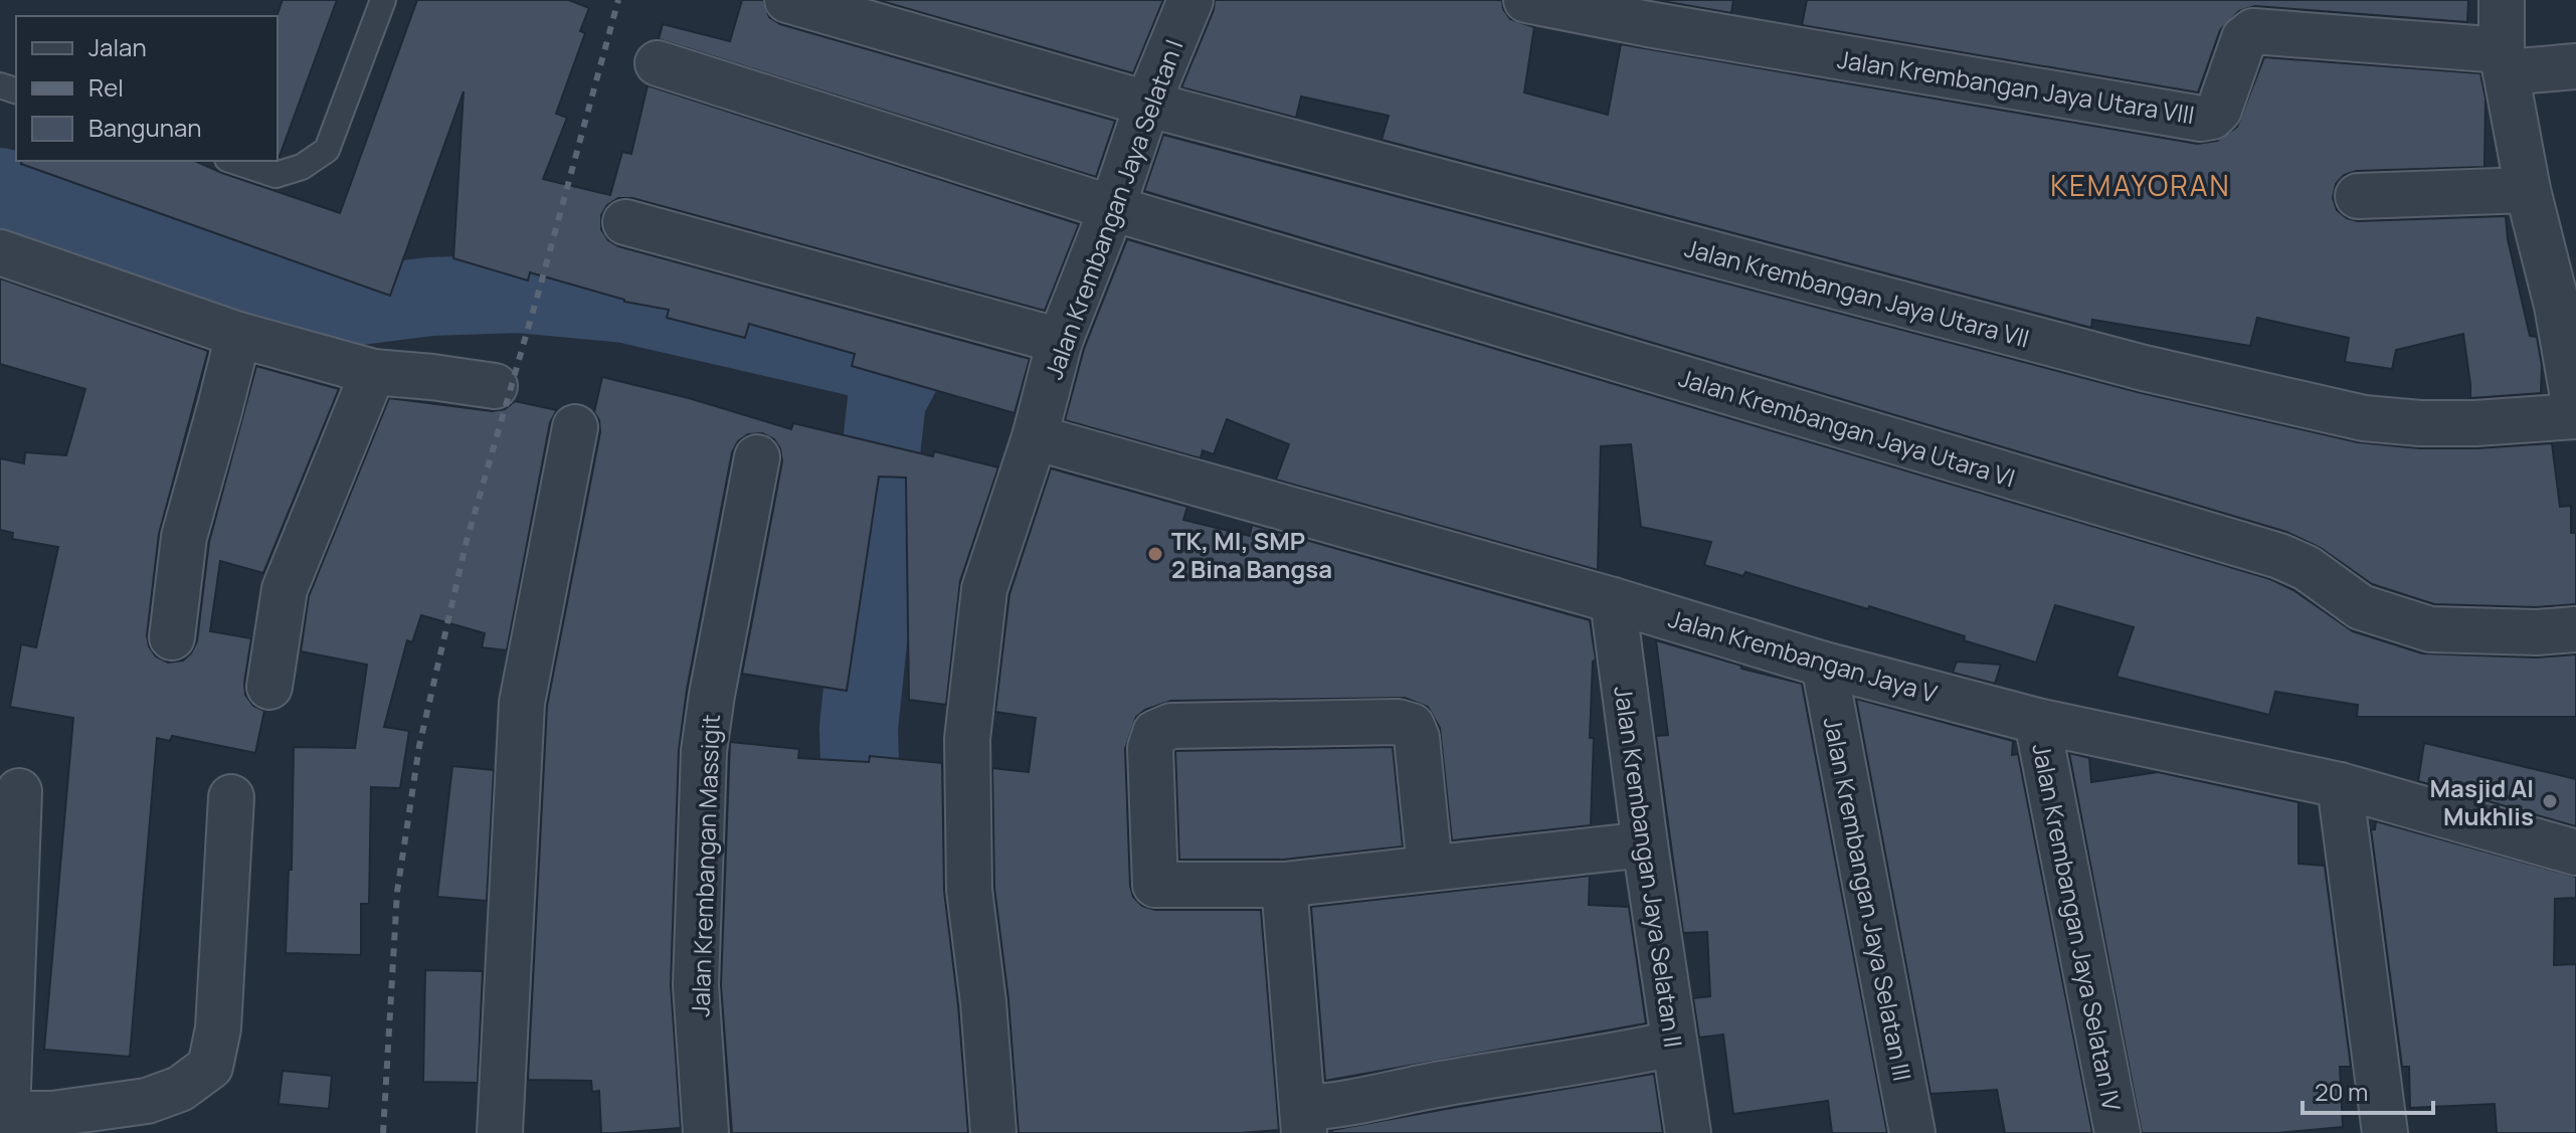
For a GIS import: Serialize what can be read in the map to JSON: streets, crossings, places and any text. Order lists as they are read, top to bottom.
{
  "streets": {
    "street": [
      "Jalan Krembangan Jaya Utara VIII",
      "Jalan Krembangan Jaya Selatan I",
      "Jalan Krembangan Jaya Utara VII",
      "Jalan Krembangan Jaya Utara VI",
      "Jalan Krembangan Jaya V",
      "Jalan Krembangan Massigit",
      "Jalan Krembangan Jaya Selatan II",
      "Jalan Krembangan Jaya Selatan III",
      "Jalan Krembangan Jaya Selatan IV"
    ]
  },
  "crossings": [
    ["Jalan Krembangan Jaya Selatan I", "Jalan Krembangan Jaya Utara VII"],
    ["Jalan Krembangan Jaya Selatan I", "Jalan Krembangan Jaya Utara VI"],
    ["Jalan Krembangan Jaya Selatan I", "Jalan Krembangan Jaya V"],
    ["Jalan Krembangan Jaya V", "Jalan Krembangan Jaya Selatan II"],
    ["Jalan Krembangan Jaya V", "Jalan Krembangan Jaya Selatan III"],
    ["Jalan Krembangan Jaya V", "Jalan Krembangan Jaya Selatan IV"]
  ],
  "districts": ["KEMAYORAN"],
  "places": ["TK, MI, SMP 2 Bina Bangsa", "Masjid Al Mukhlis"],
  "legend": ["Jalan", "Rel", "Bangunan"],
  "scale_bar": "20 m"
}
